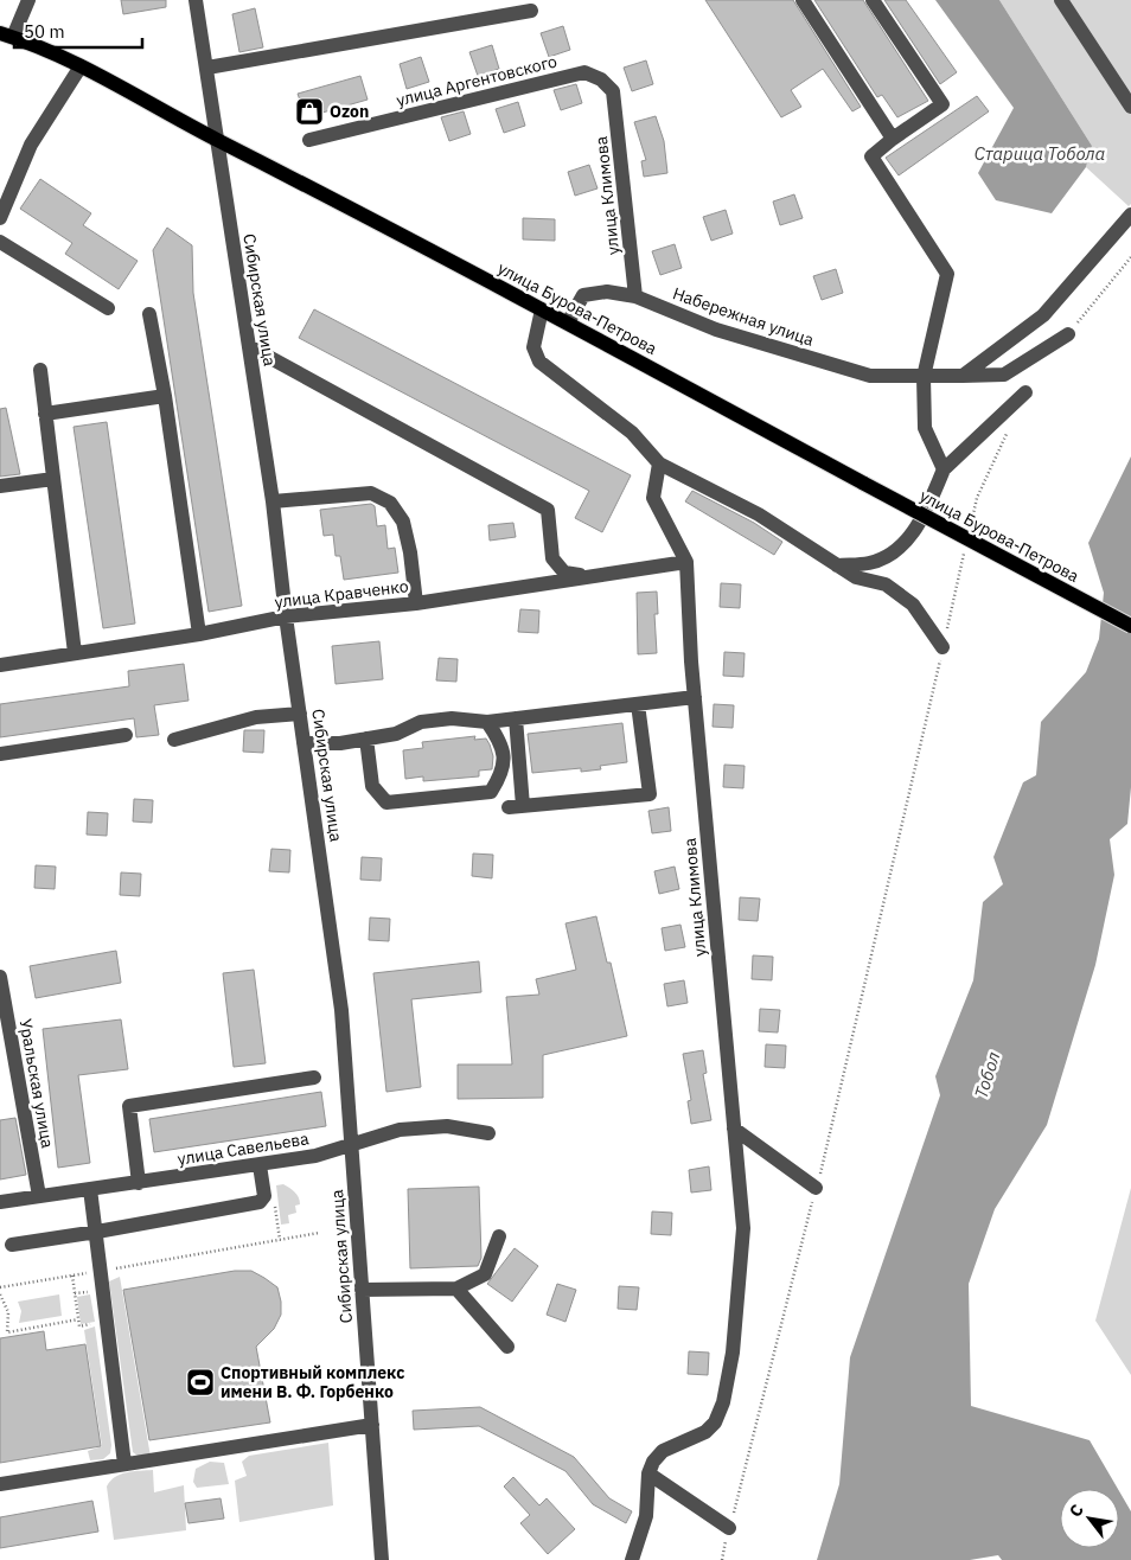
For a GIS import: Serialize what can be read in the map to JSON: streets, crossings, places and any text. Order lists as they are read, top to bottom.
{
  "streets": {
    "main road": ["улица Бурова-Петрова"],
    "street": [
      "улица Аргентовского",
      "улица Климова",
      "Сибирская улица",
      "Набережная улица",
      "улица Кравченко",
      "Уральская улица",
      "улица Савельева"
    ]
  },
  "crossings": [
    ["улица Аргентовского", "улица Климова"],
    ["улица Климова", "Набережная улица"],
    ["улица Климова", "улица Кравченко"],
    ["Сибирская улица", "улица Бурова-Петрова"],
    ["Сибирская улица", "улица Кравченко"],
    ["Сибирская улица", "улица Савельева"],
    ["улица Бурова-Петрова", "Набережная улица"],
    ["Уральская улица", "улица Савельева"]
  ],
  "water": ["Старица Тобола", "Тобол"],
  "places": {
    "shop": ["Ozon"],
    "sports": ["Спортивный комплекс имени В. Ф. Горбенко"]
  },
  "scale_bar": "50 m",
  "north": "top left"
}
